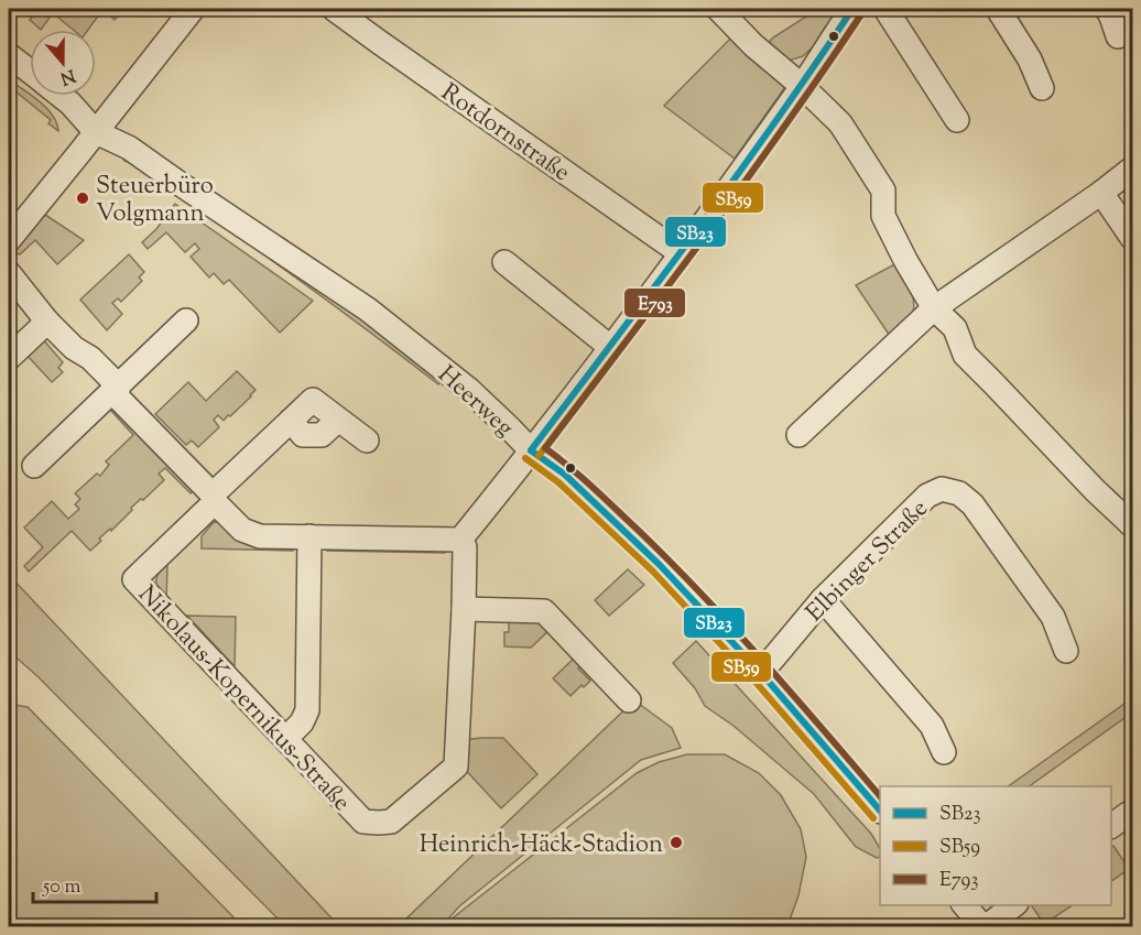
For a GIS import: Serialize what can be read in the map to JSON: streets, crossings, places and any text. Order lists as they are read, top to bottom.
{
  "streets": {
    "street": [
      "Rotdornstraße",
      "Heerweg",
      "Elbinger Straße",
      "Nikolaus-Kopernikus-Straße"
    ]
  },
  "crossings": [
    ["Heerweg", "Elbinger Straße"]
  ],
  "places": ["Steuerbüro Volgmann", "Heinrich-Häck-Stadion"],
  "lines": ["transit line SB23", "transit line SB59", "transit line E793"],
  "legend": ["SB23", "SB59", "E793"],
  "scale_bar": "50 m",
  "north": "bottom"
}
